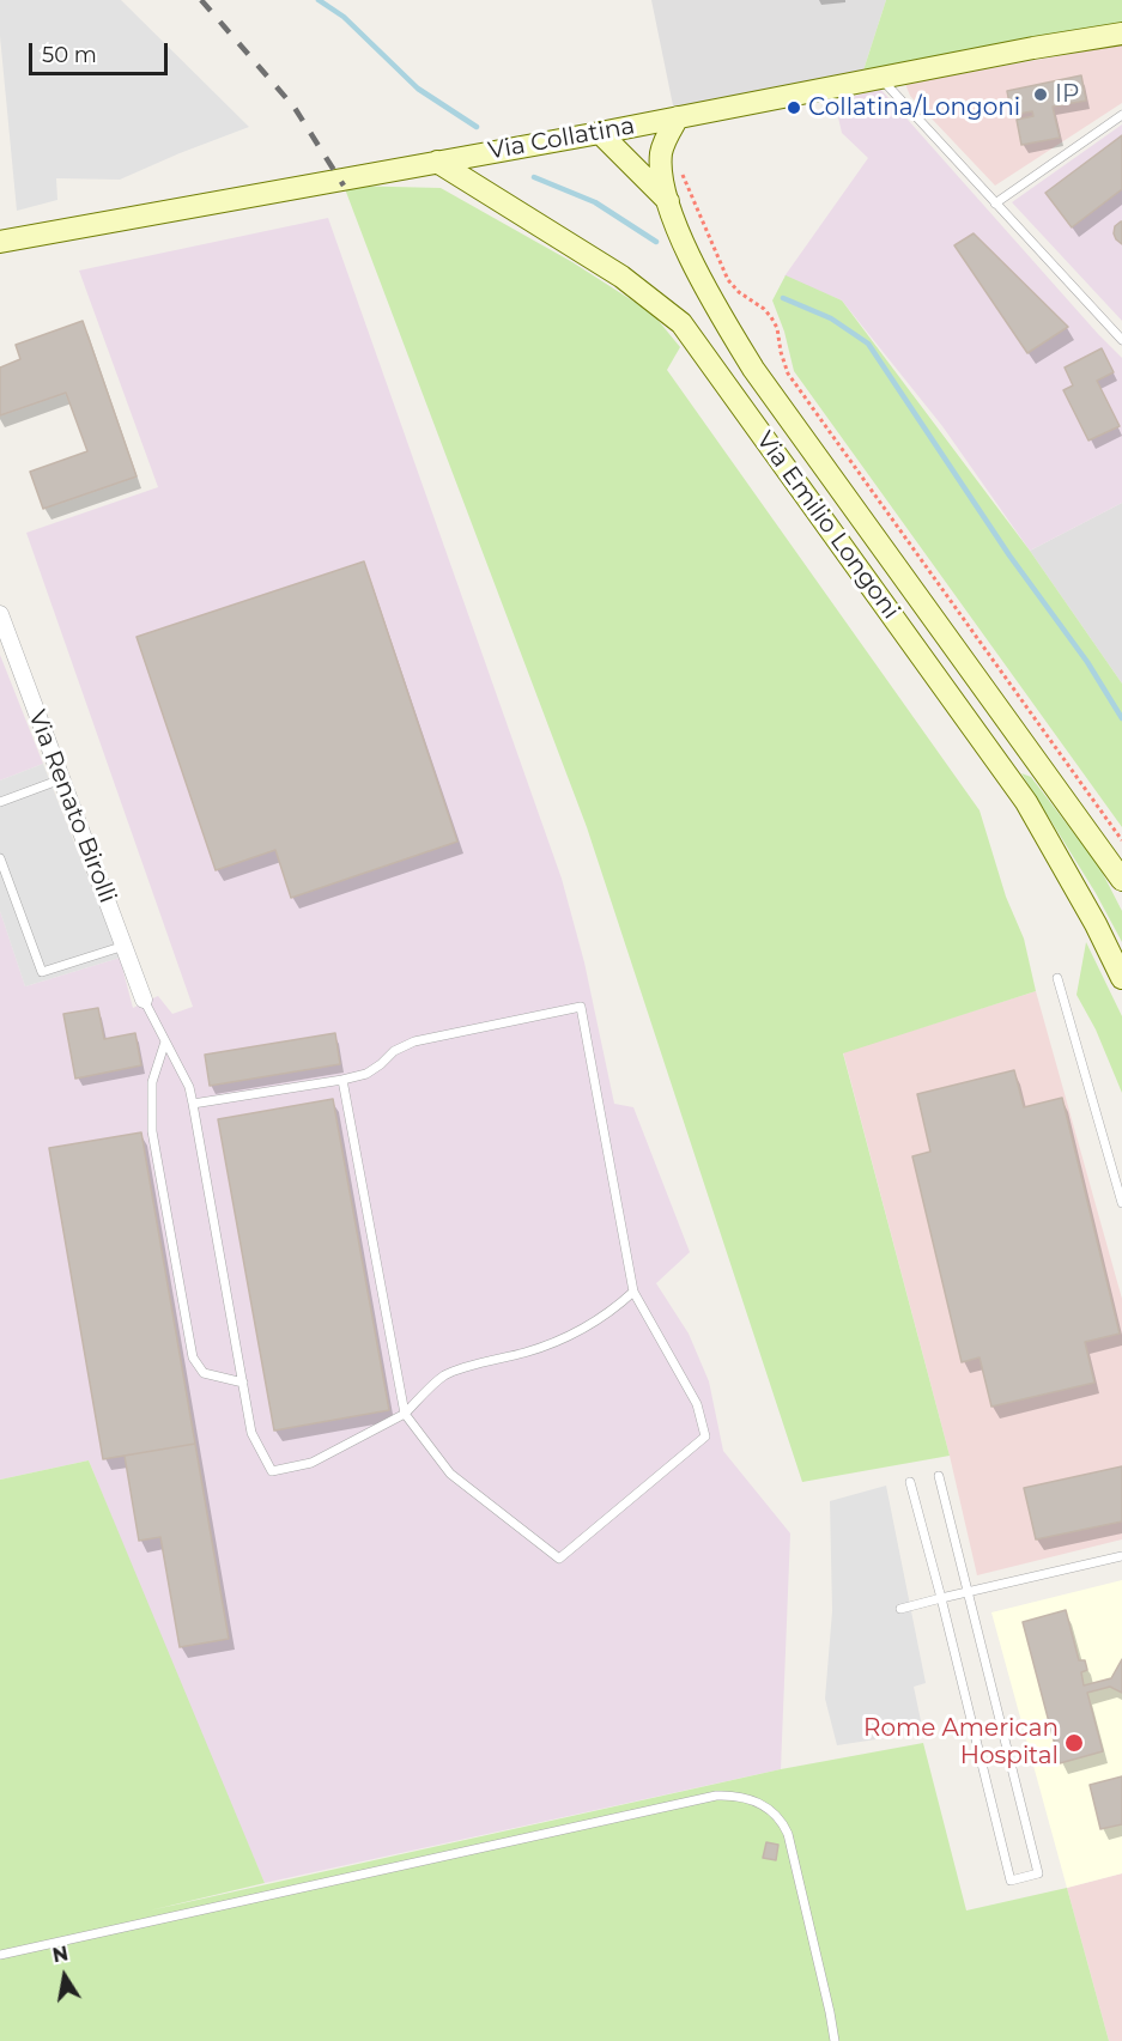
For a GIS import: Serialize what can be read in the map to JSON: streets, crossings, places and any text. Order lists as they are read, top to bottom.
{
  "streets": {
    "street": ["Via Collatina", "Via Emilio Longoni", "Via Renato Birolli"]
  },
  "crossings": [
    ["Via Collatina", "Via Emilio Longoni"]
  ],
  "places": ["IP", "Collatina/Longoni", "Rome American Hospital"],
  "scale_bar": "50 m",
  "north": "top"
}
